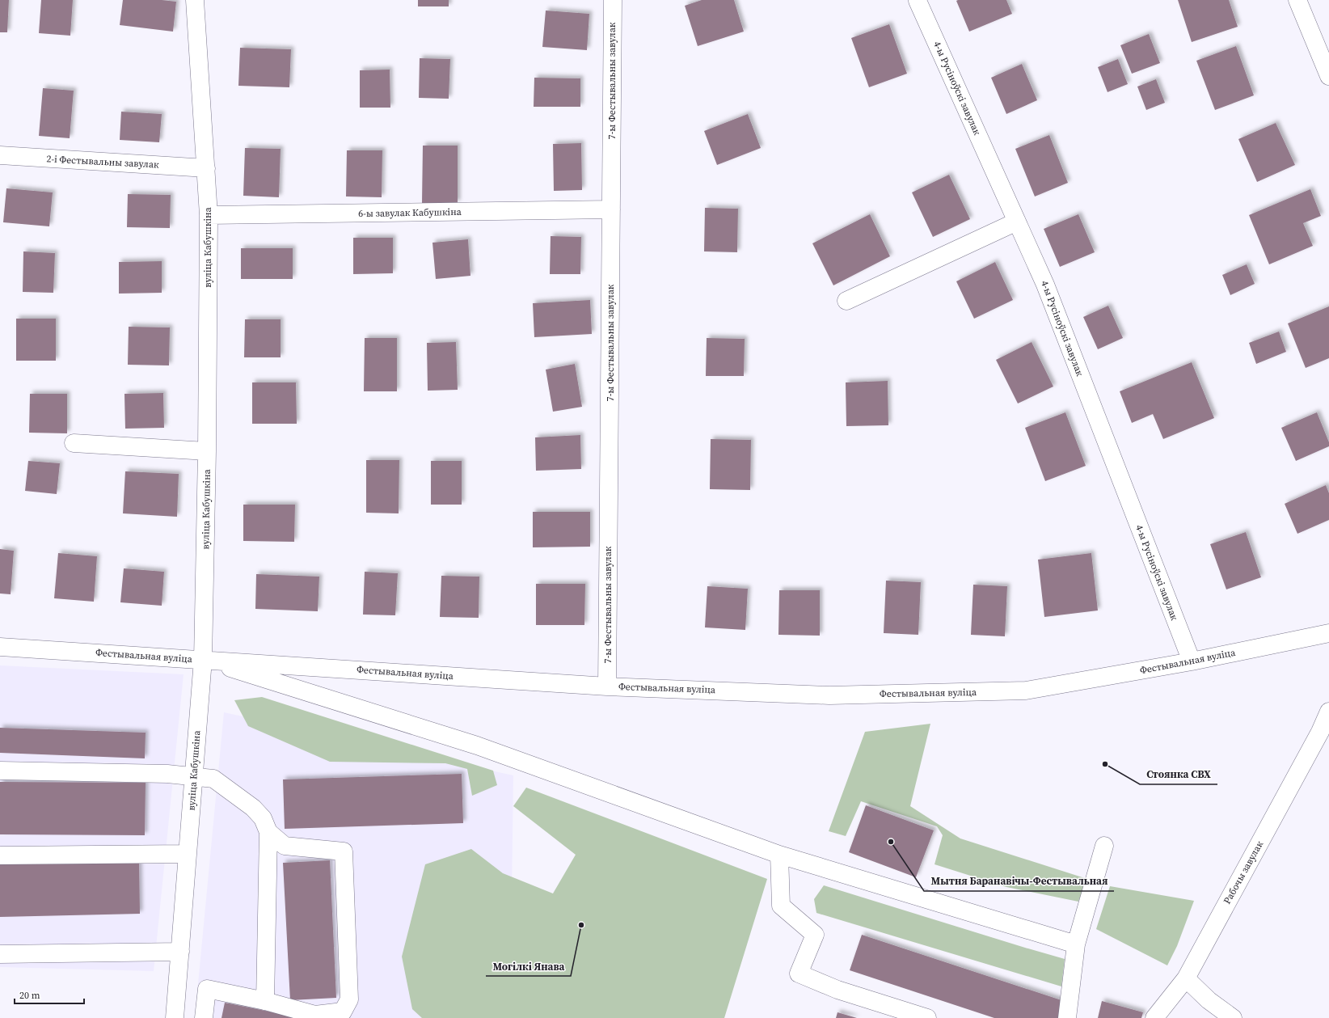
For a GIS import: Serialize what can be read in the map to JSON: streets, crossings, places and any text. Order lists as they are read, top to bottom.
{
  "streets": {
    "street": [
      "7-ы Фестывальны завулак",
      "4-ы Русіноўскі завулак",
      "2-і Фестывальны завулак",
      "6-ы завулак Кабушкіна",
      "вуліца Кабушкіна",
      "Фестывальная вуліца",
      "Рабочы завулак"
    ]
  },
  "crossings": [
    ["7-ы Фестывальны завулак", "6-ы завулак Кабушкіна"],
    ["7-ы Фестывальны завулак", "Фестывальная вуліца"],
    ["4-ы Русіноўскі завулак", "Фестывальная вуліца"],
    ["2-і Фестывальны завулак", "вуліца Кабушкіна"],
    ["6-ы завулак Кабушкіна", "вуліца Кабушкіна"],
    ["вуліца Кабушкіна", "Фестывальная вуліца"]
  ],
  "places": ["Стоянка СВХ", "Мытня Баранавічы-Фестывальная", "Могілкі Янава"],
  "scale_bar": "20 m"
}
